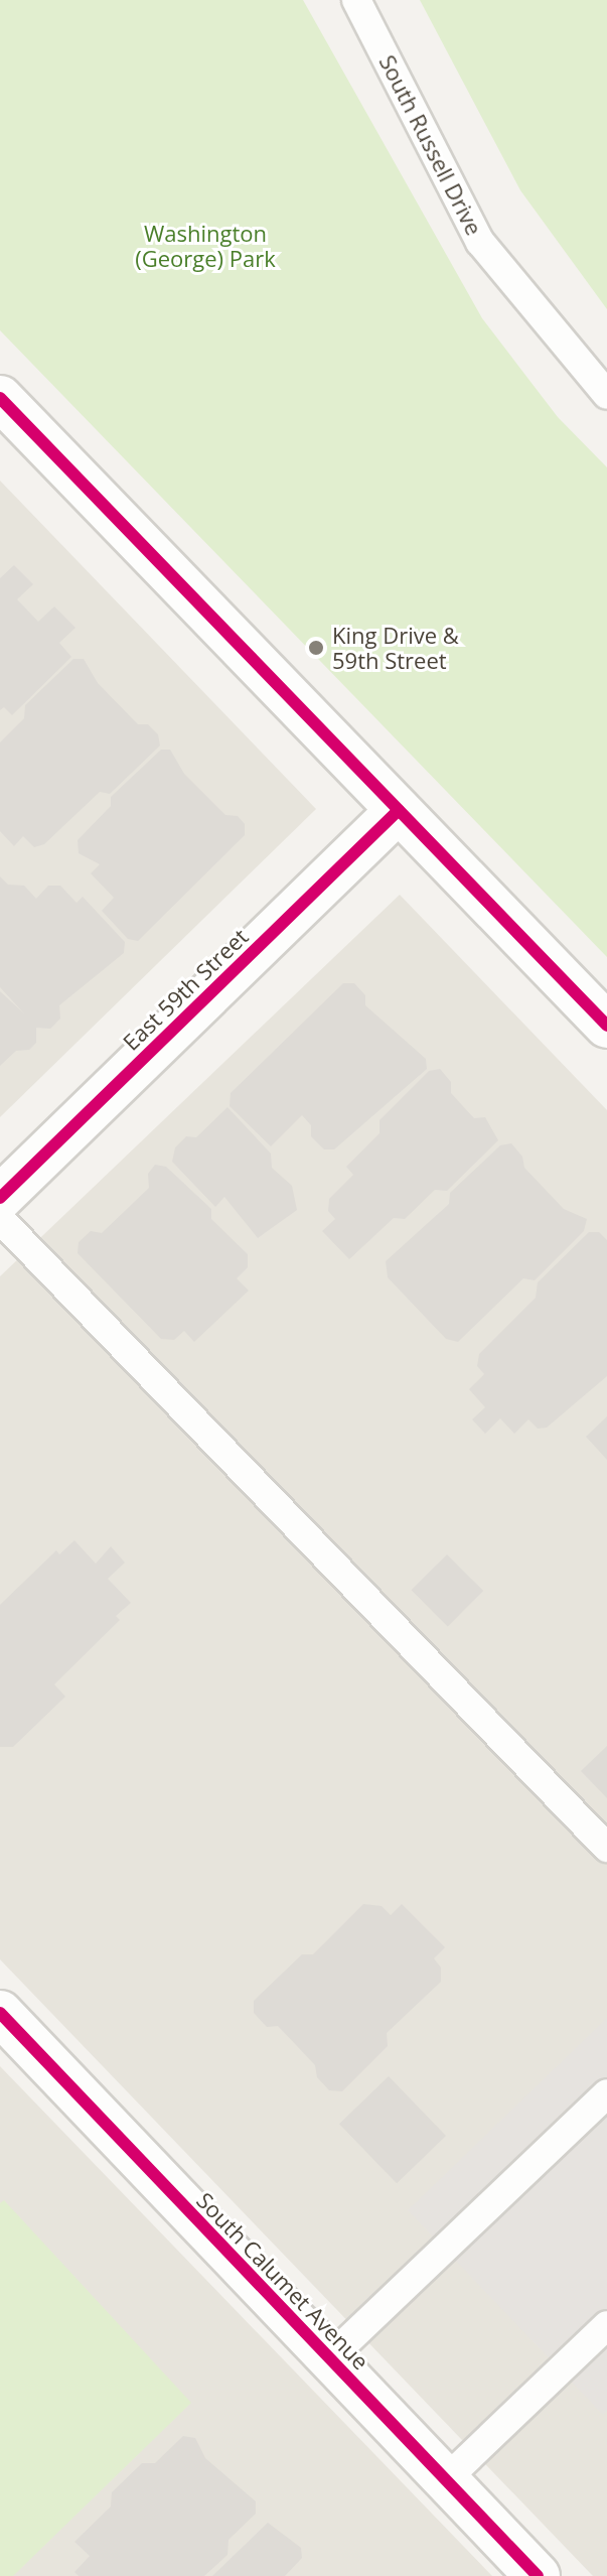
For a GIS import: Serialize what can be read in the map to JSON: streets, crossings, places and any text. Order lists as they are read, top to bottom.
{
  "streets": {
    "street": ["East 59th Street", "South Calumet Avenue"],
    "lane": ["South Russell Drive"]
  },
  "parks": ["Washington (George) Park"],
  "places": ["King Drive & 59th Street"]
}
